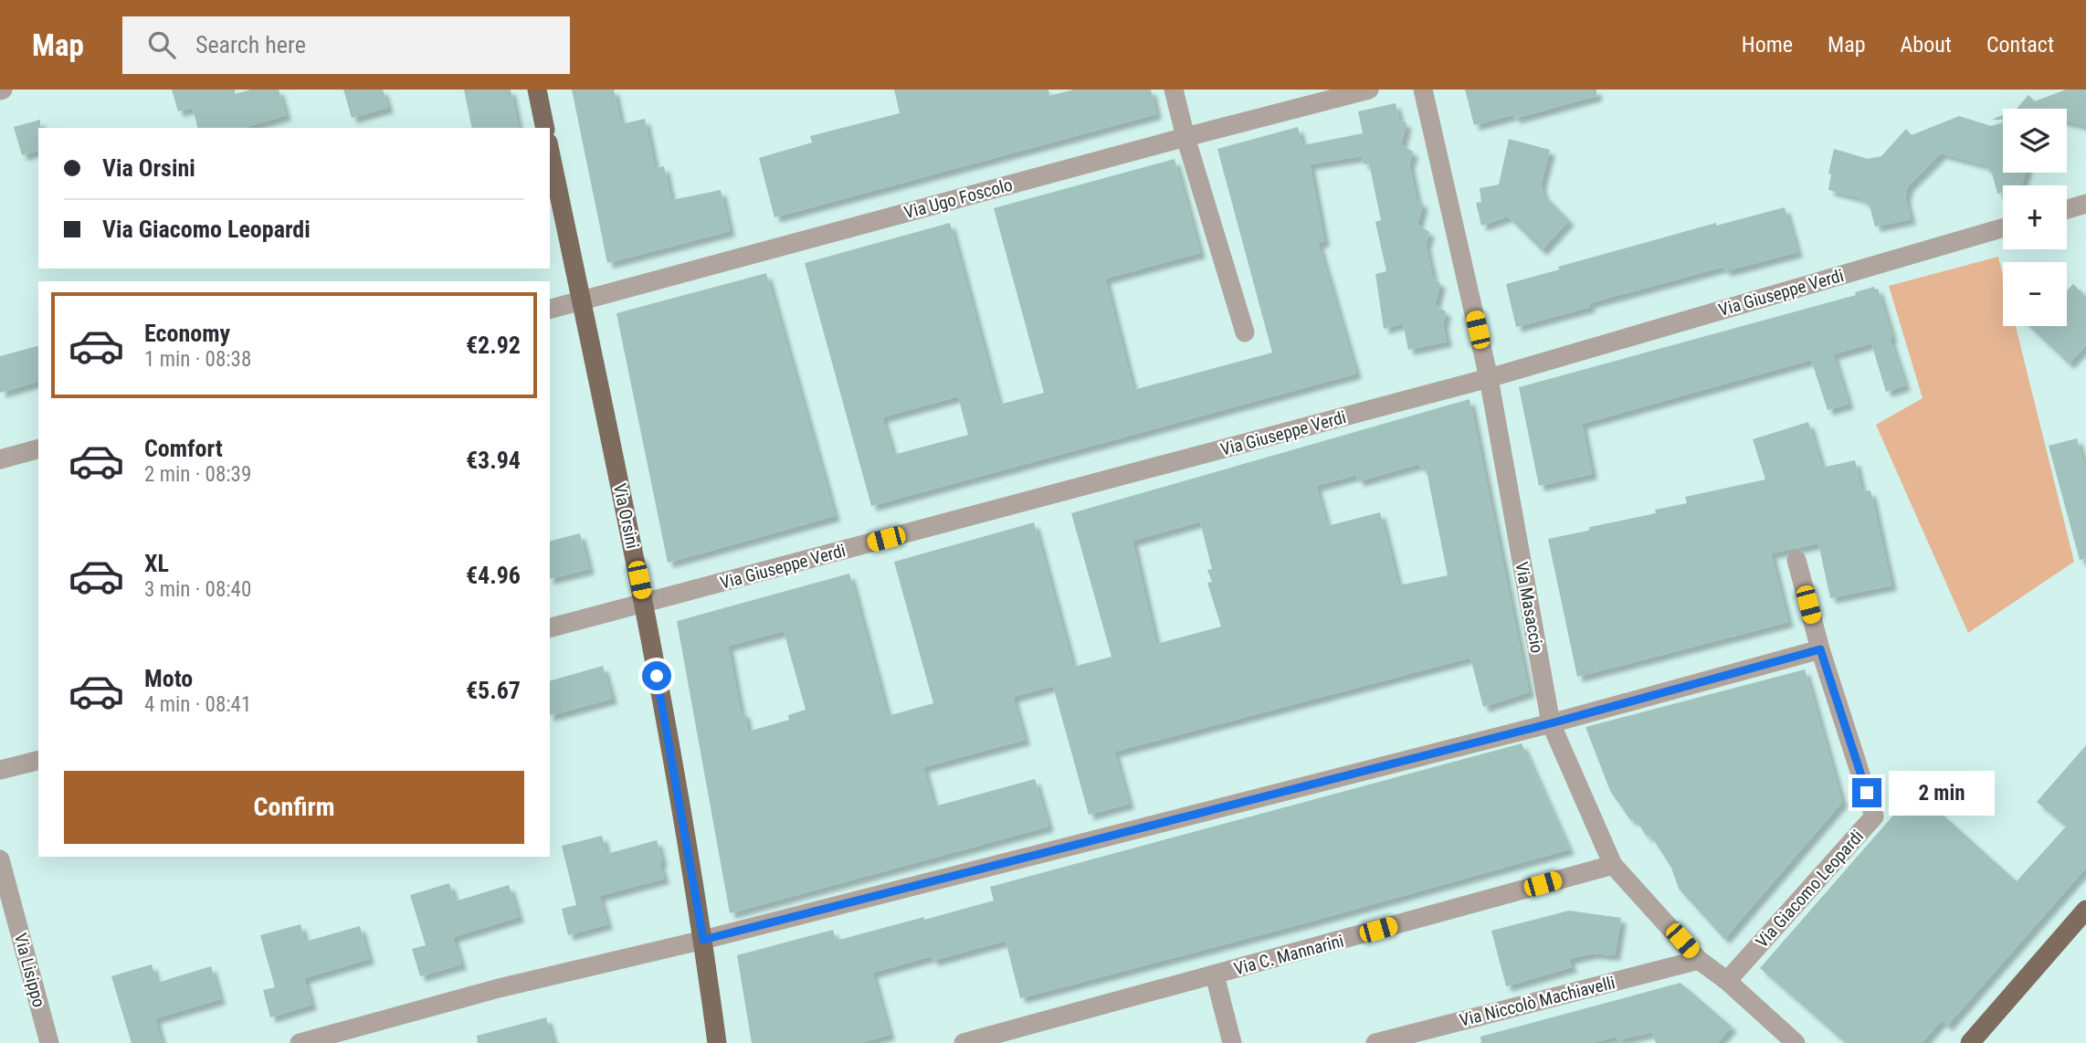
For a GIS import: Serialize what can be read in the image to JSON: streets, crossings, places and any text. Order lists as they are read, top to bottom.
{
  "streets": {
    "main road": ["Via Orsini"],
    "street": [
      "Via Ugo Foscolo",
      "Via Giuseppe Verdi",
      "Via Masaccio",
      "Via Giacomo Leopardi",
      "Via C. Mannarini",
      "Via Lisippo",
      "Via Niccolò Machiavelli"
    ]
  },
  "crossings": [
    ["Via Ugo Foscolo", "Via Orsini"],
    ["Via Giuseppe Verdi", "Via Orsini"],
    ["Via Giuseppe Verdi", "Via Masaccio"],
    ["Via Masaccio", "Via Giacomo Leopardi"],
    ["Via Masaccio", "Via C. Mannarini"],
    ["Via Masaccio", "Via Niccolò Machiavelli"]
  ],
  "page": {
    "header": "Map",
    "search": "Search here",
    "nav": [
      "Home",
      "Map",
      "About",
      "Contact"
    ],
    "map_buttons": ["+", "−"],
    "banner": ["Via Orsini", "Via Giacomo Leopardi"],
    "list": [
      {
        "name": "Economy",
        "note": "1 min · 08:38",
        "value": "€2.92"
      },
      {
        "name": "Comfort",
        "note": "2 min · 08:39",
        "value": "€3.94"
      },
      {
        "name": "XL",
        "note": "3 min · 08:40",
        "value": "€4.96"
      },
      {
        "name": "Moto",
        "note": "4 min · 08:41",
        "value": "€5.67"
      }
    ],
    "buttons": "Confirm",
    "bubble": "2 min"
  }
}
